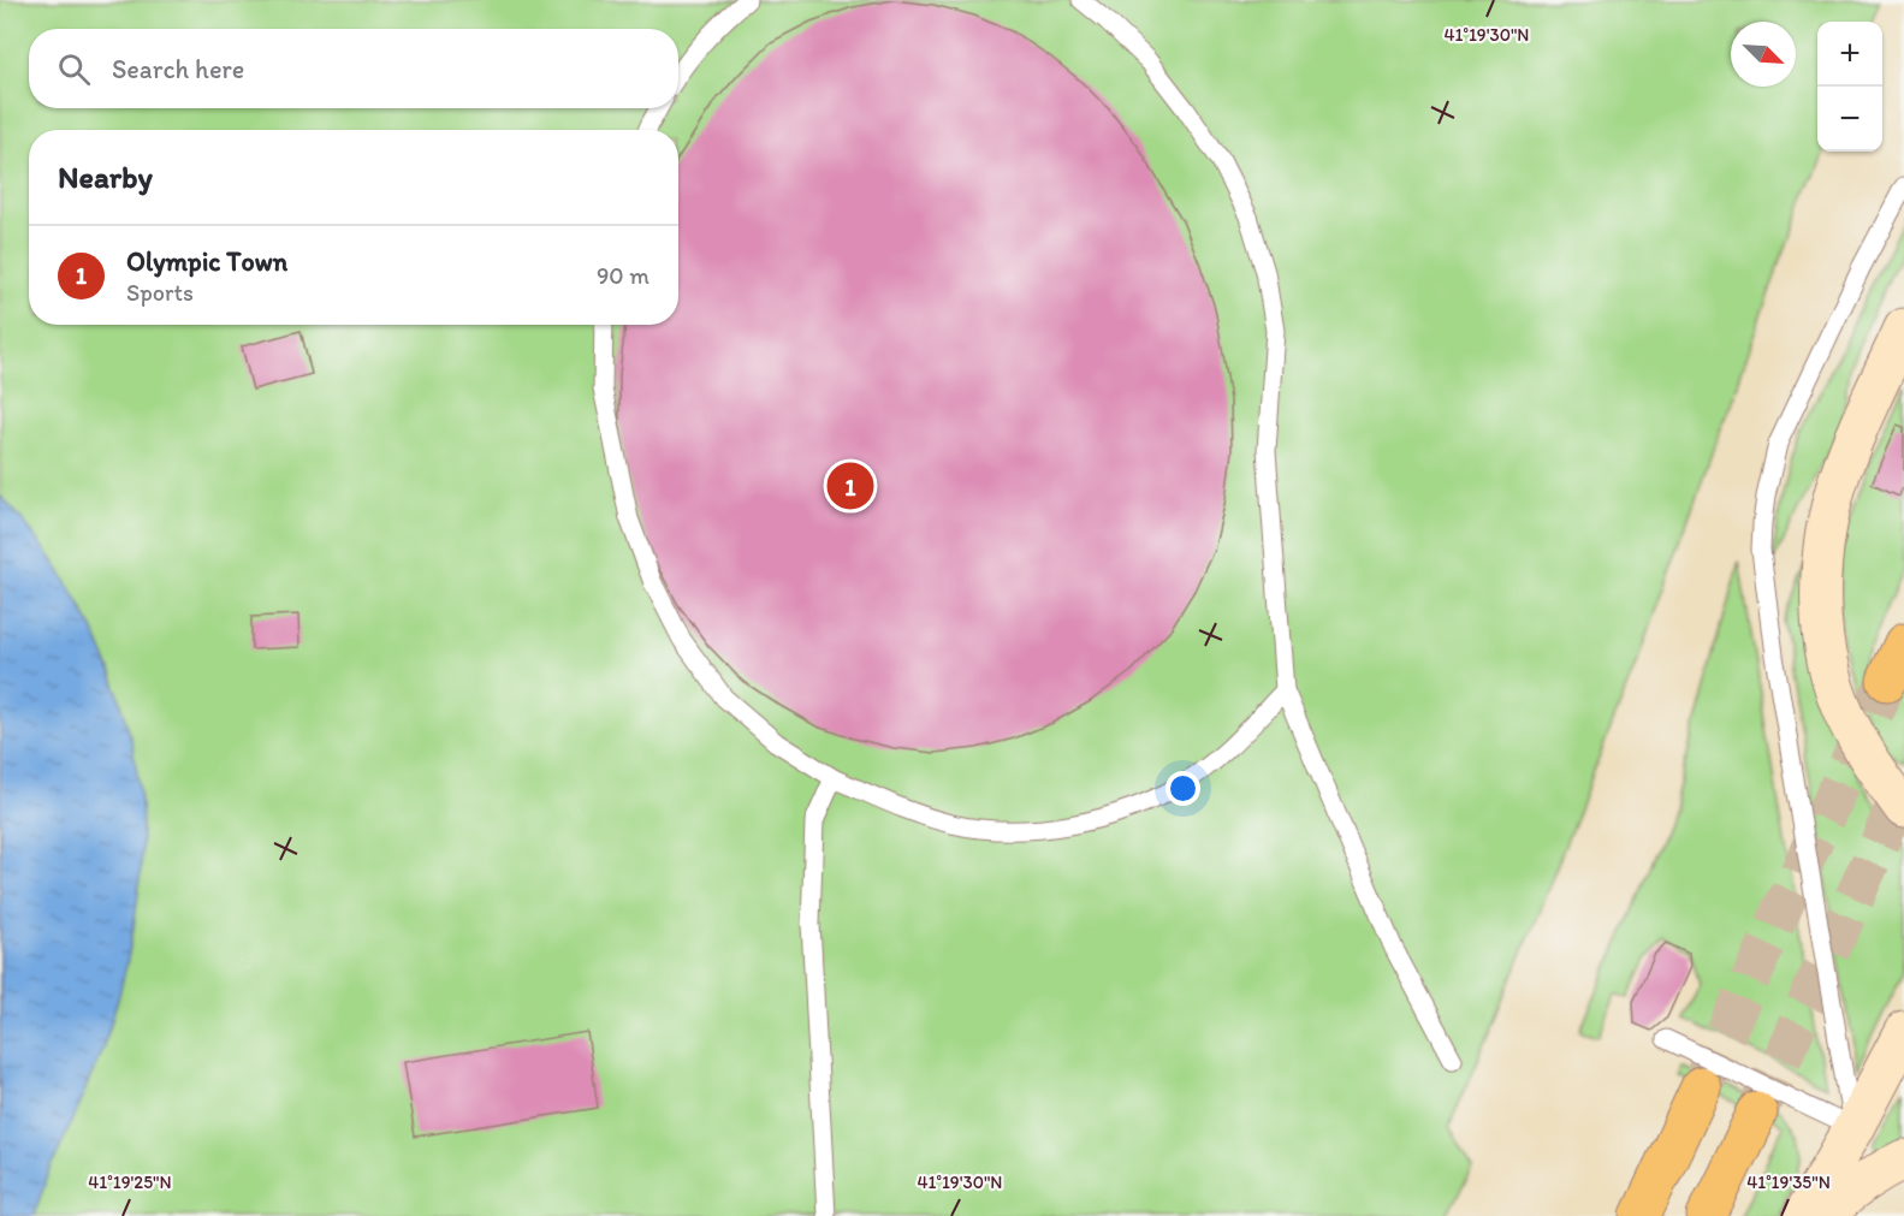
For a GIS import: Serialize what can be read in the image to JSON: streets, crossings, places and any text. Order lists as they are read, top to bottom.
{
  "north": "bottom right",
  "page": {
    "map_buttons": ["+", "−"],
    "search": "Search here",
    "heading": "Nearby",
    "list": [
      {
        "mark": "1",
        "name": "Olympic Town",
        "note": "Sports",
        "value": "90 m"
      }
    ],
    "pins": "1"
  },
  "coordinates": ["41°19'30\"N", "41°19'25\"N", "41°19'35\"N"]
}
